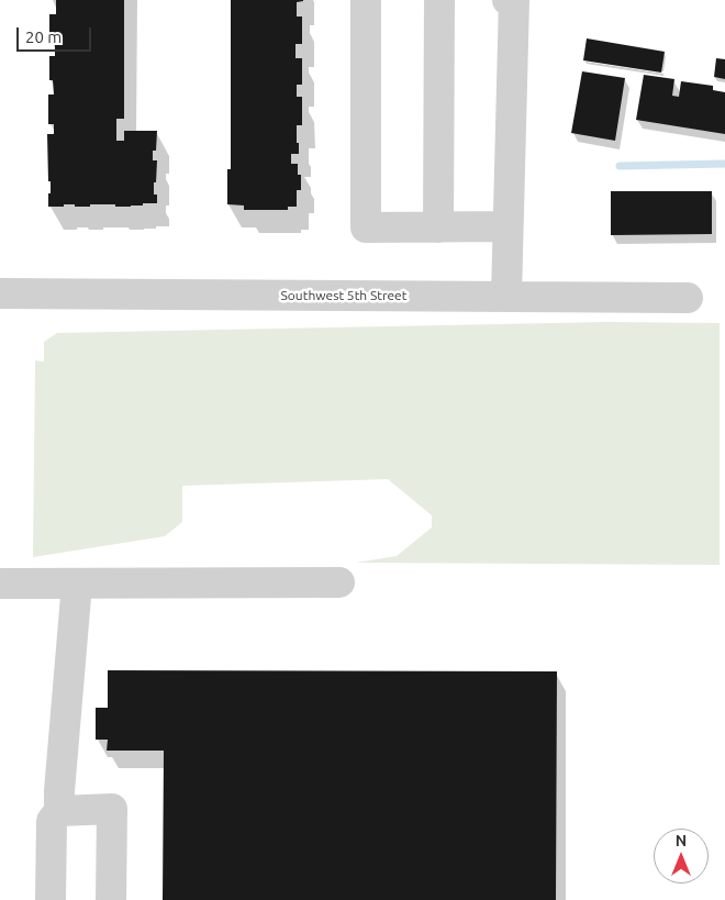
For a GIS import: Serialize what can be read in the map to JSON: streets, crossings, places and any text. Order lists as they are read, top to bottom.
{
  "streets": {
    "street": ["Southwest 5th Street"]
  },
  "scale_bar": "20 m",
  "north": "top"
}
